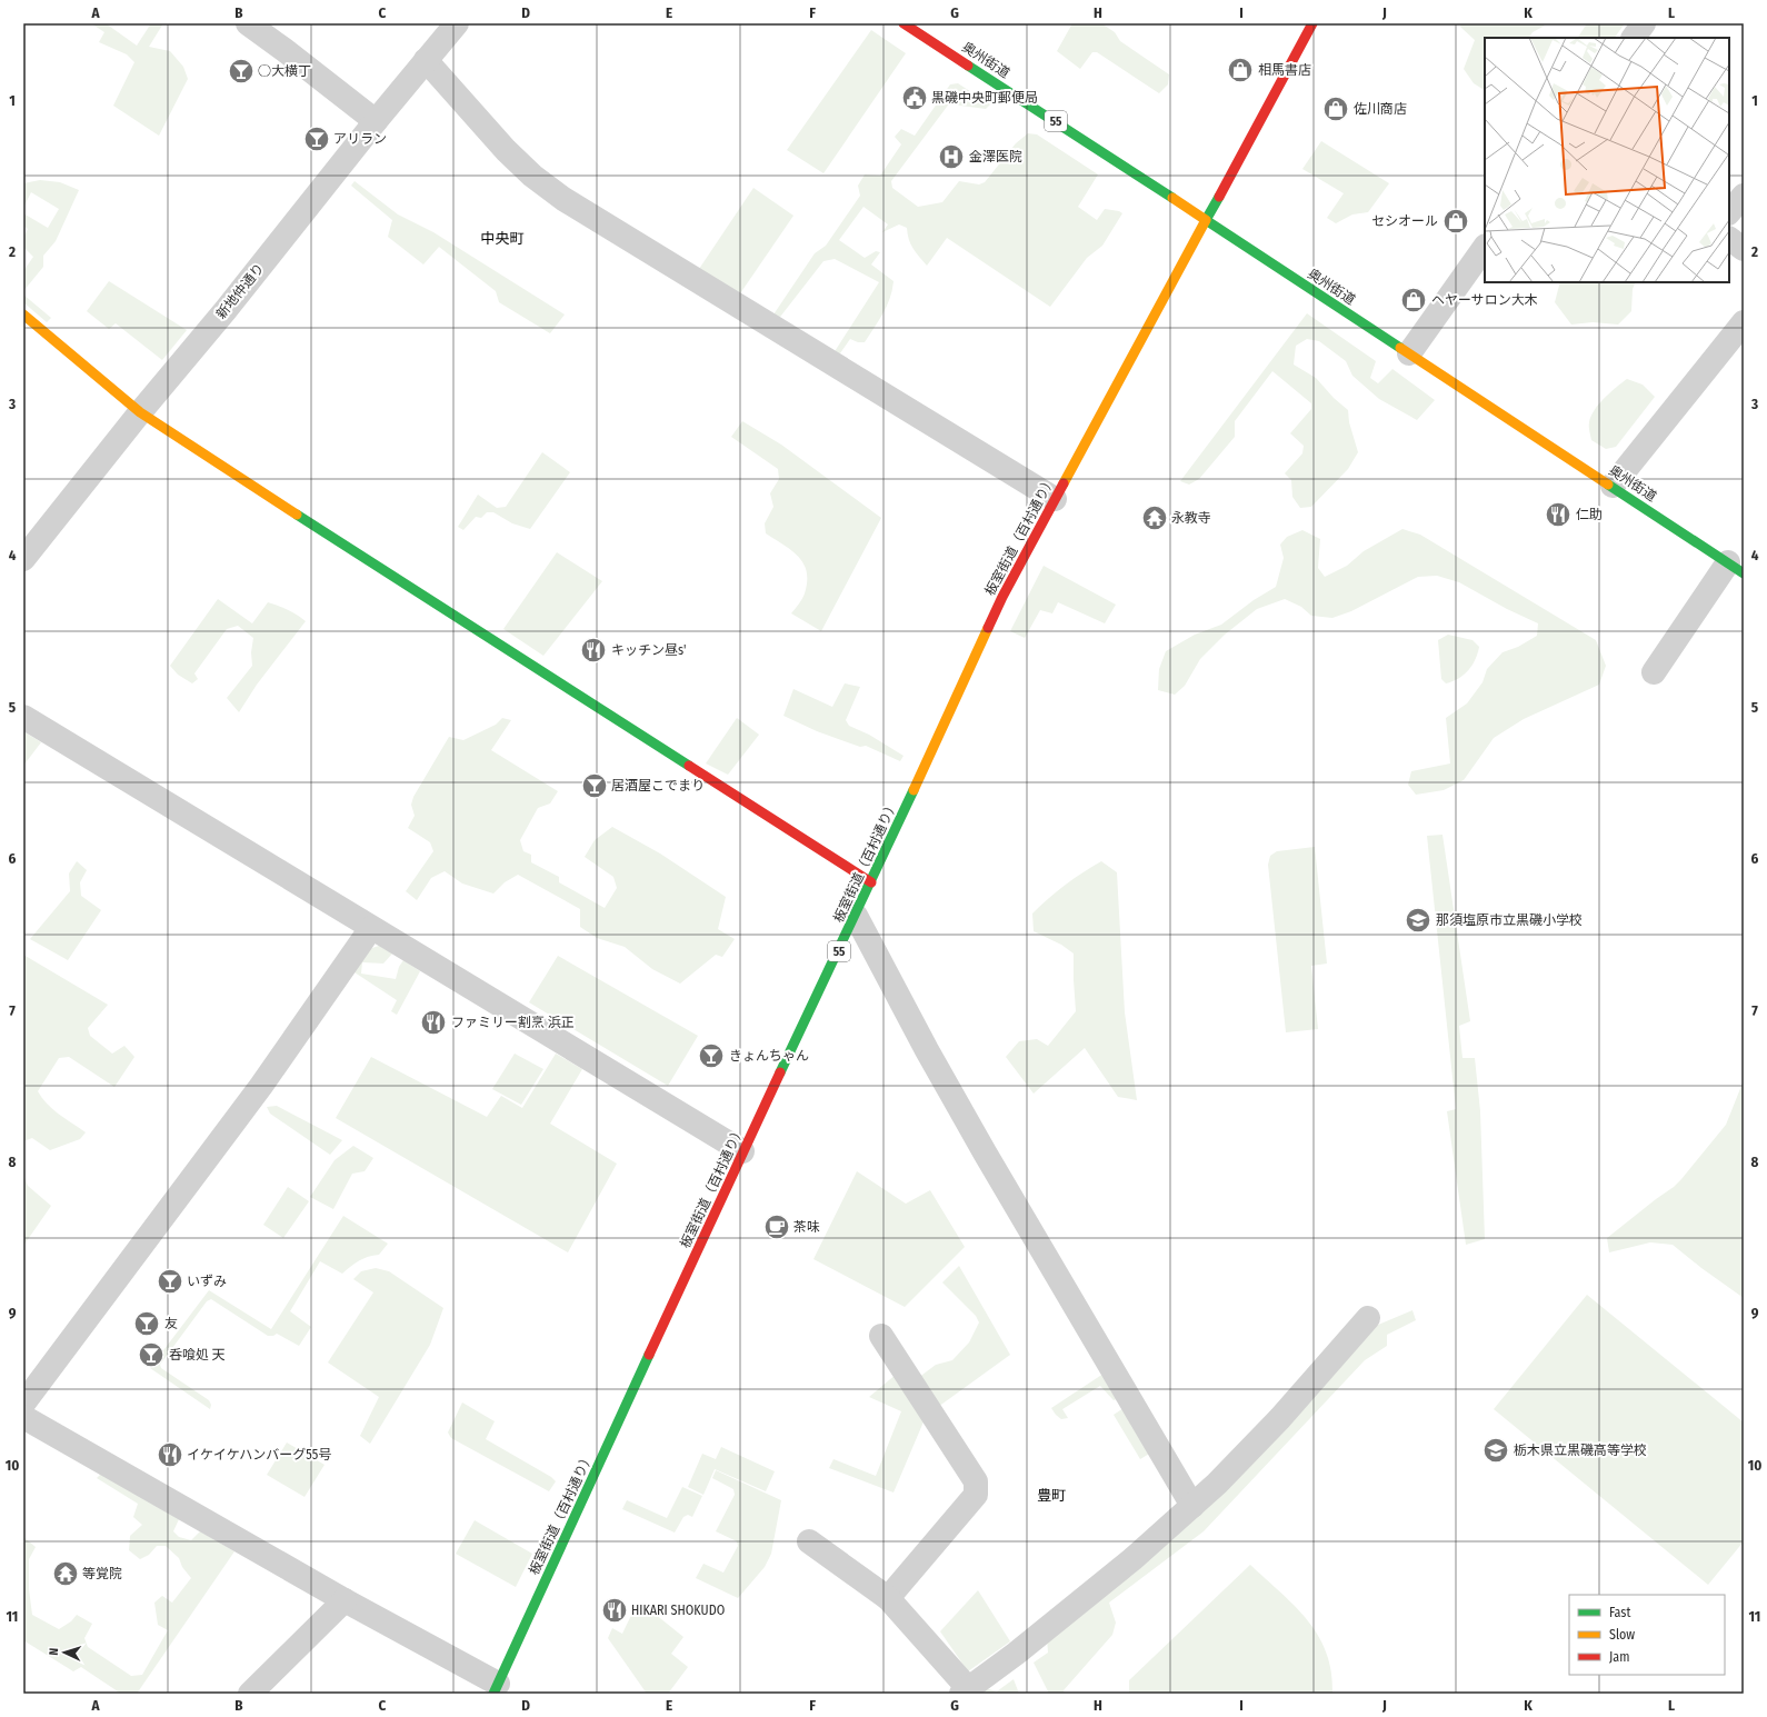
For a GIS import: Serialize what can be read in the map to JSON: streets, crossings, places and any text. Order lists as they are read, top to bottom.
{
  "streets": {
    "main road": ["奥州街道", "55", "板室街道（百村通り）"],
    "street": ["新地仲通り"]
  },
  "crossings": [
    ["奥州街道", "板室街道（百村通り）"]
  ],
  "districts": ["中央町", "豊町"],
  "places": {
    "shop": [
      "相馬書店",
      "佐川商店",
      "セシオール",
      "ヘヤーサロン大木"
    ],
    "bar": [
      "○大横丁",
      "アリラン",
      "居酒屋こでまり",
      "きょんちゃん",
      "いずみ",
      "友",
      "呑喰処 天"
    ],
    "public building": ["黒磯中央町郵便局"],
    "hospital": ["金澤医院"],
    "restaurant": [
      "仁助",
      "キッチン昼s'",
      "ファミリー割烹 浜正",
      "イケイケハンバーグ55号",
      "HIKARI SHOKUDO"
    ],
    "temple": ["永教寺", "等覚院"],
    "school or university": ["那須塩原市立黒磯小学校", "栃木県立黒磯高等学校"],
    "cafe": ["茶味"]
  },
  "legend": ["Fast", "Slow", "Jam"],
  "north": "left",
  "grid": {
    "columns": [
      "A",
      "B",
      "C",
      "D",
      "E",
      "F",
      "G",
      "H",
      "I",
      "J",
      "K",
      "L"
    ],
    "rows": [
      "1",
      "2",
      "3",
      "4",
      "5",
      "6",
      "7",
      "8",
      "9",
      "10",
      "11"
    ]
  }
}
